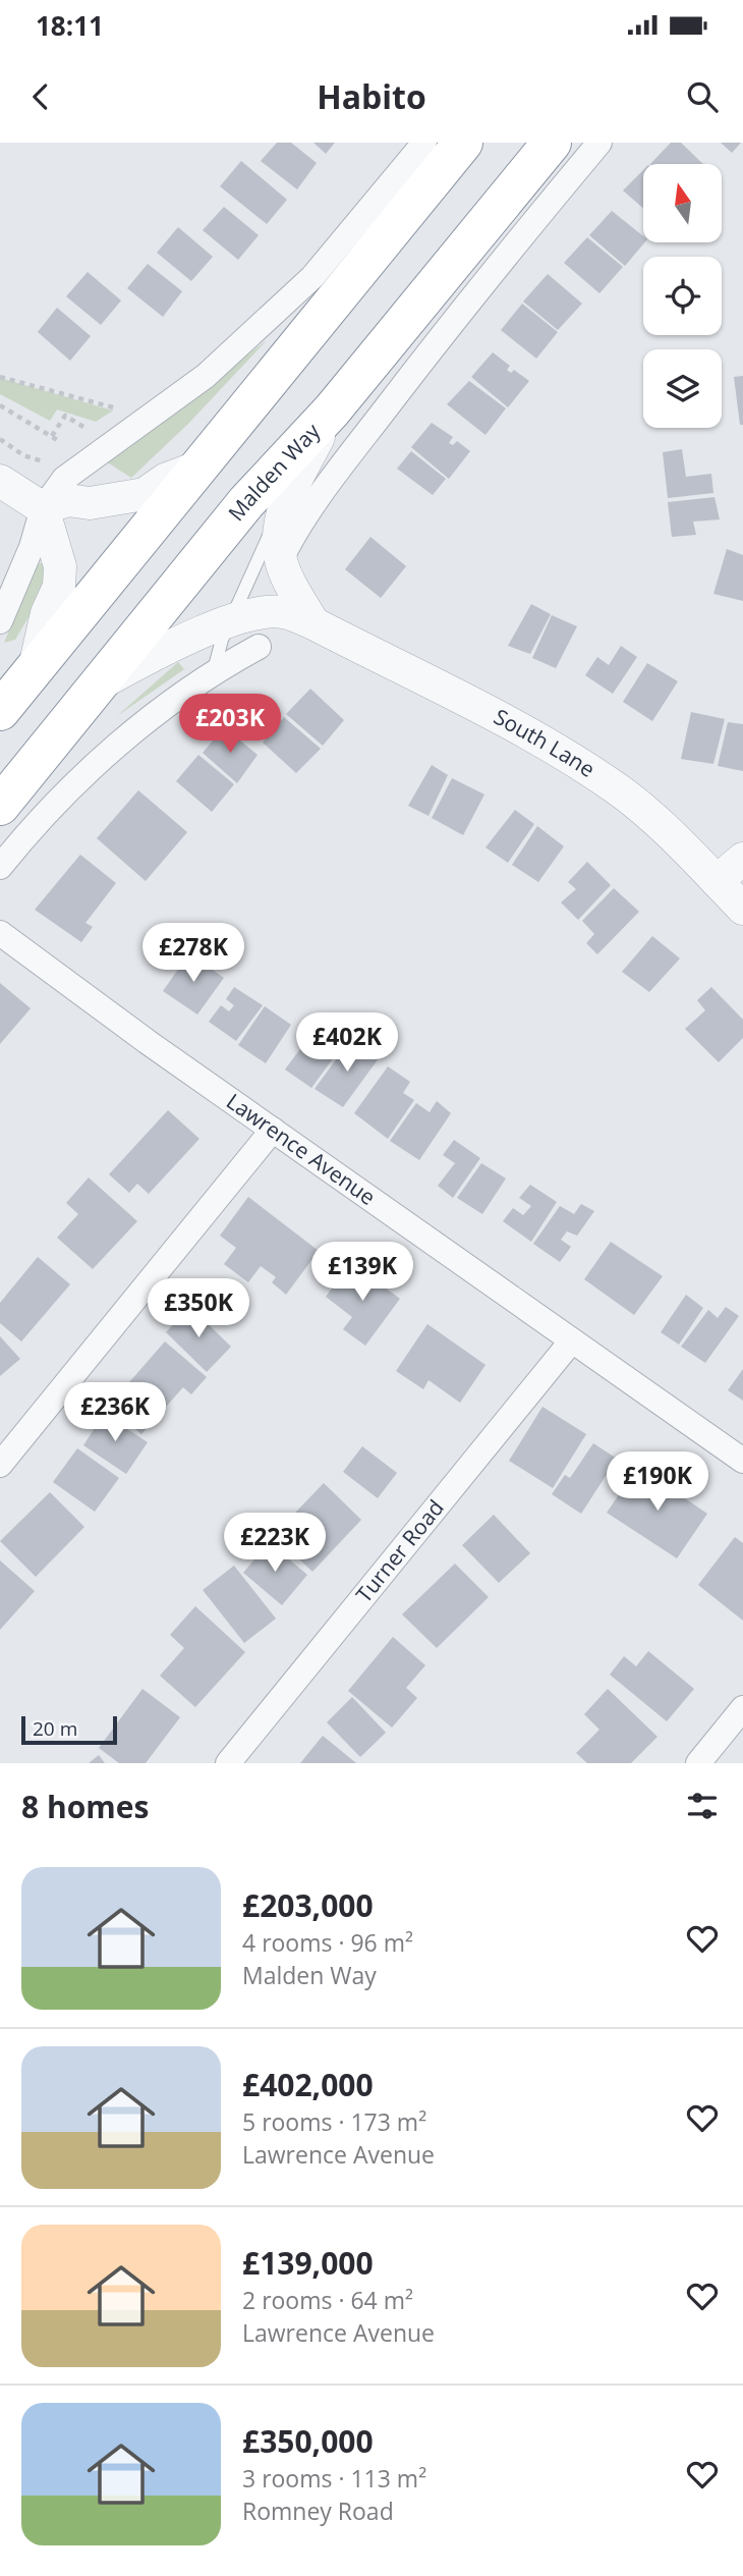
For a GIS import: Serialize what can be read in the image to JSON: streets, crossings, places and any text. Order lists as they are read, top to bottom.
{
  "streets": {
    "highway": ["Malden Way"],
    "street": ["South Lane", "Lawrence Avenue", "Turner Road"]
  },
  "crossings": [
    ["Malden Way", "South Lane"],
    ["Lawrence Avenue", "Turner Road"]
  ],
  "scale_bar": "20 m",
  "north": "top",
  "page": {
    "status": "18:11",
    "header": "Habito",
    "price": [
      "£203K",
      "£278K",
      "£402K",
      "£139K",
      "£350K",
      "£236K",
      "£190K",
      "£223K"
    ],
    "scale": "20 m",
    "heading": "8 homes",
    "list": [
      {
        "name": "£203,000",
        "note": "4 rooms · 96 m² · Malden Way"
      },
      {
        "name": "£402,000",
        "note": "5 rooms · 173 m² · Lawrence Avenue"
      },
      {
        "name": "£139,000",
        "note": "2 rooms · 64 m² · Lawrence Avenue"
      },
      {
        "name": "£350,000",
        "note": "3 rooms · 113 m² · Romney Road"
      }
    ]
  }
}
